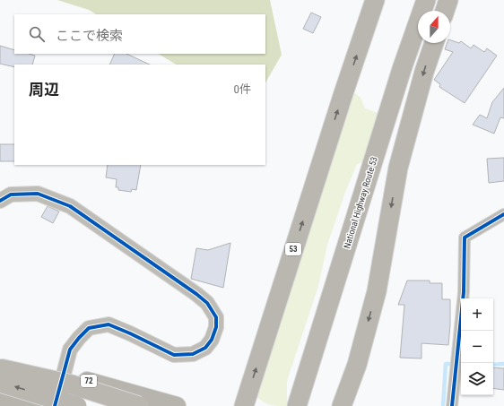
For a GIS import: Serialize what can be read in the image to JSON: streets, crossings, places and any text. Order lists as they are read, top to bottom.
{
  "streets": {
    "highway": ["National Highway Route 53", "53", "72"]
  },
  "north": "top",
  "page": {
    "search": "ここで検索",
    "heading": ["周辺", "0件"],
    "map_buttons": ["+", "−"]
  }
}
